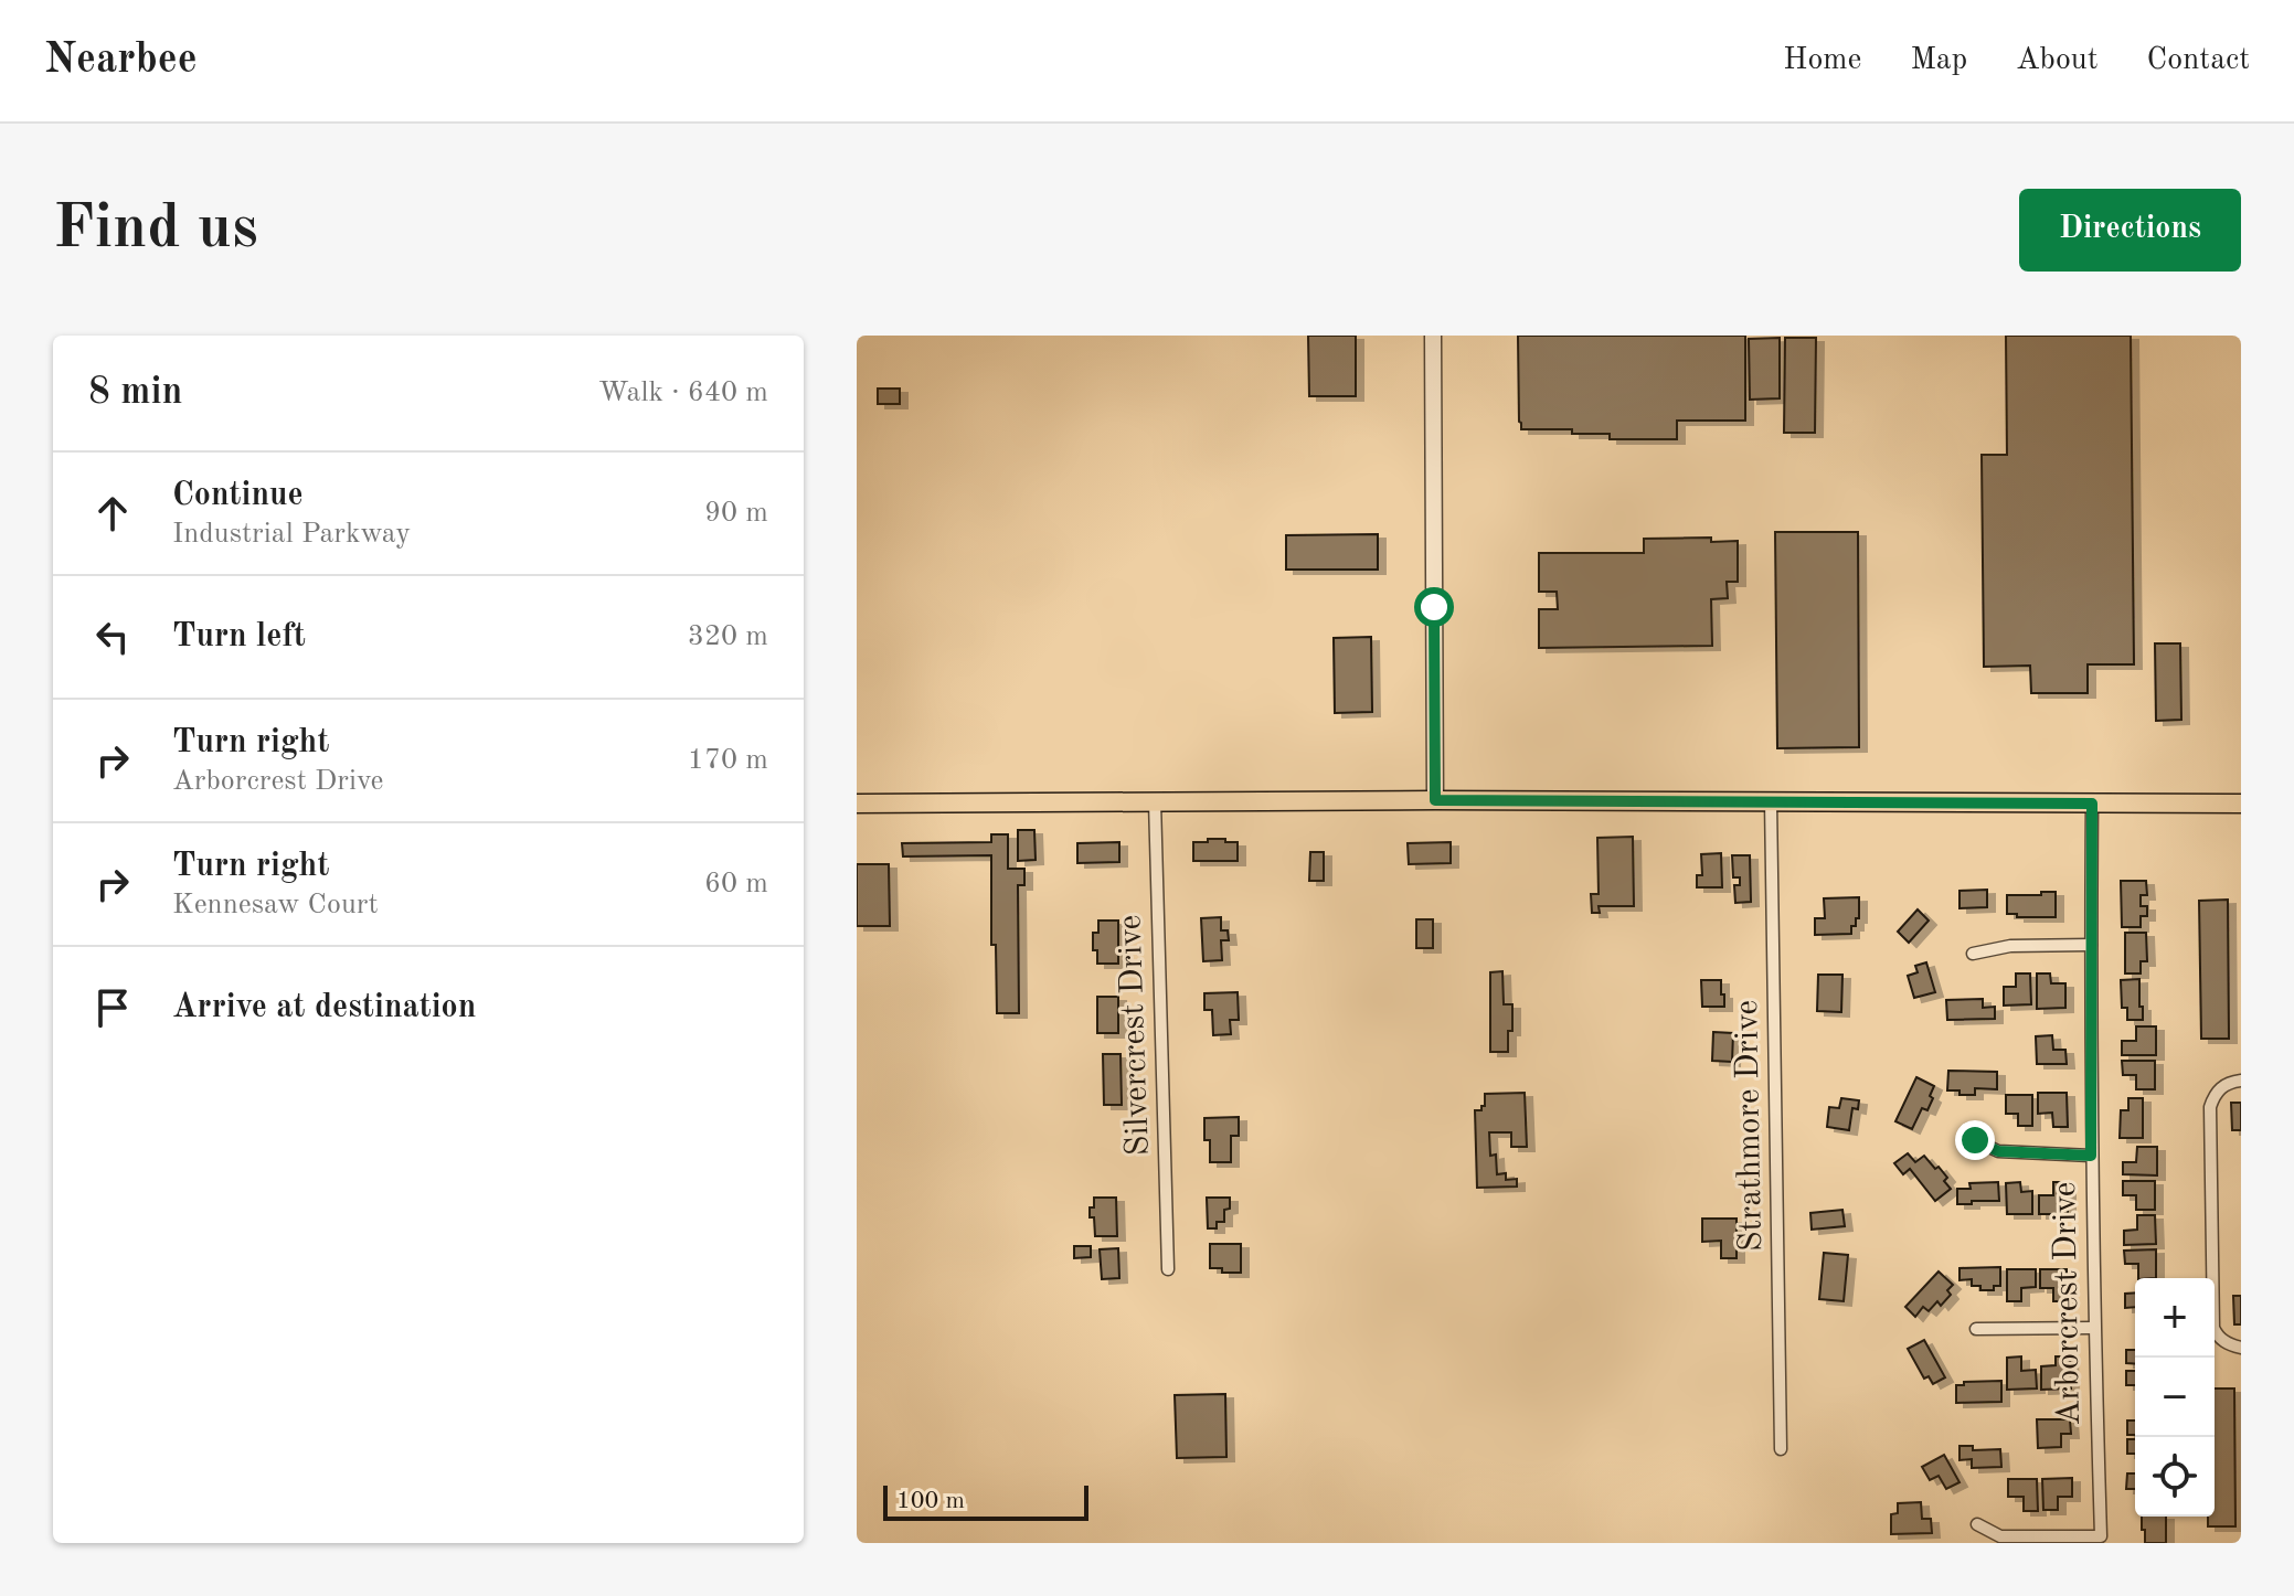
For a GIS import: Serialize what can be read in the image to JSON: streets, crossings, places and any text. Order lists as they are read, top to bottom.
{
  "streets": {
    "street": ["Silvercrest Drive", "Strathmore Drive", "Arborcrest Drive"]
  },
  "scale_bar": "100 m",
  "page": {
    "header": "Nearbee",
    "nav": [
      "Home",
      "Map",
      "About",
      "Contact"
    ],
    "buttons": "Directions",
    "title": "Find us",
    "heading": ["8 min", "Walk · 640 m"],
    "list": [
      ["Continue", "Industrial Parkway", "90 m"],
      ["Turn left", "320 m"],
      ["Turn right", "Arborcrest Drive", "170 m"],
      ["Turn right", "Kennesaw Court", "60 m"],
      "Arrive at destination"
    ],
    "map_buttons": ["+", "−"],
    "scale": "100 m"
  }
}
